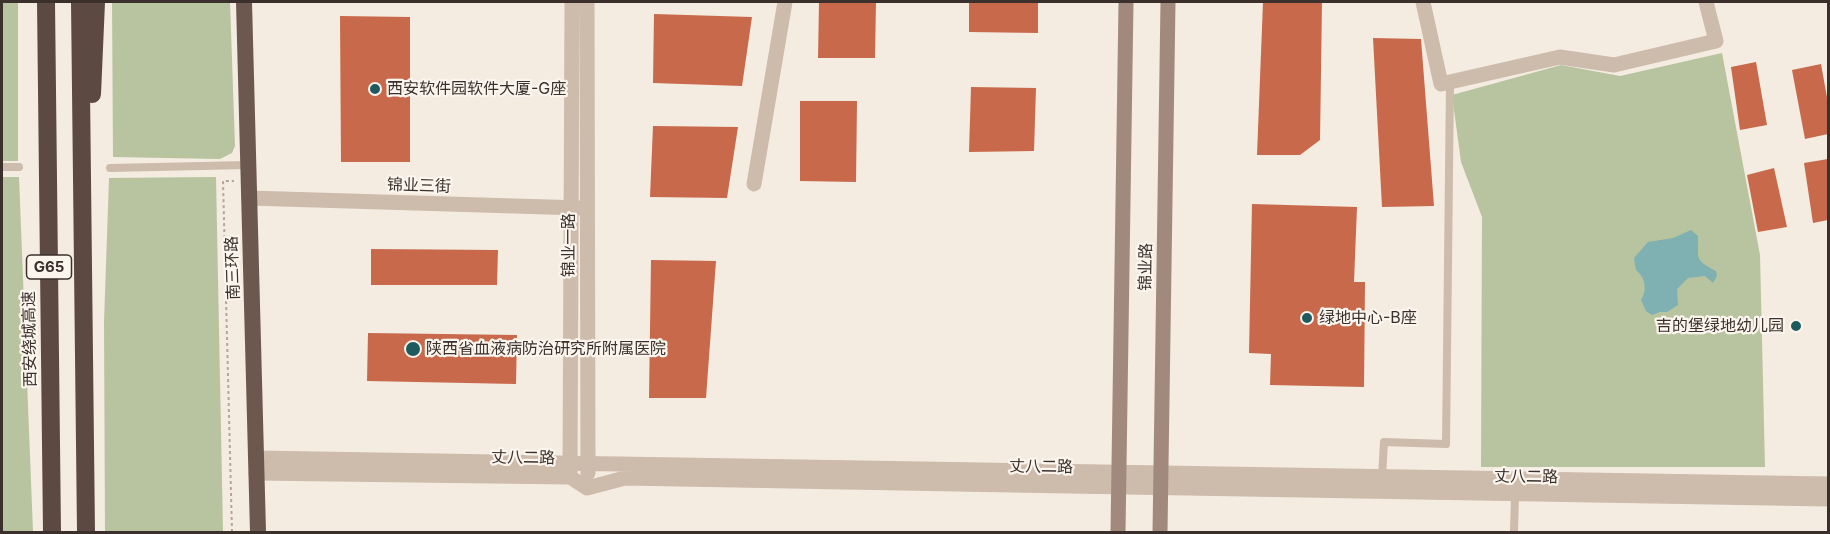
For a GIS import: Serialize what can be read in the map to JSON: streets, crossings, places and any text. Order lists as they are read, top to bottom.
{
  "streets": {
    "highway": ["G65", "南三环路", "西安绕城高速"],
    "main road": ["锦业路"],
    "street": ["锦业三街", "锦业一路", "丈八二路"]
  },
  "crossings": [
    ["锦业三街", "锦业一路"],
    ["锦业三街", "南三环路"],
    ["锦业一路", "丈八二路"],
    ["锦业路", "丈八二路"],
    ["南三环路", "丈八二路"]
  ],
  "places": [
    "西安软件园软件大厦-G座",
    "绿地中心-B座",
    "吉的堡绿地幼儿园",
    "陕西省血液病防治研究所附属医院"
  ]
}
